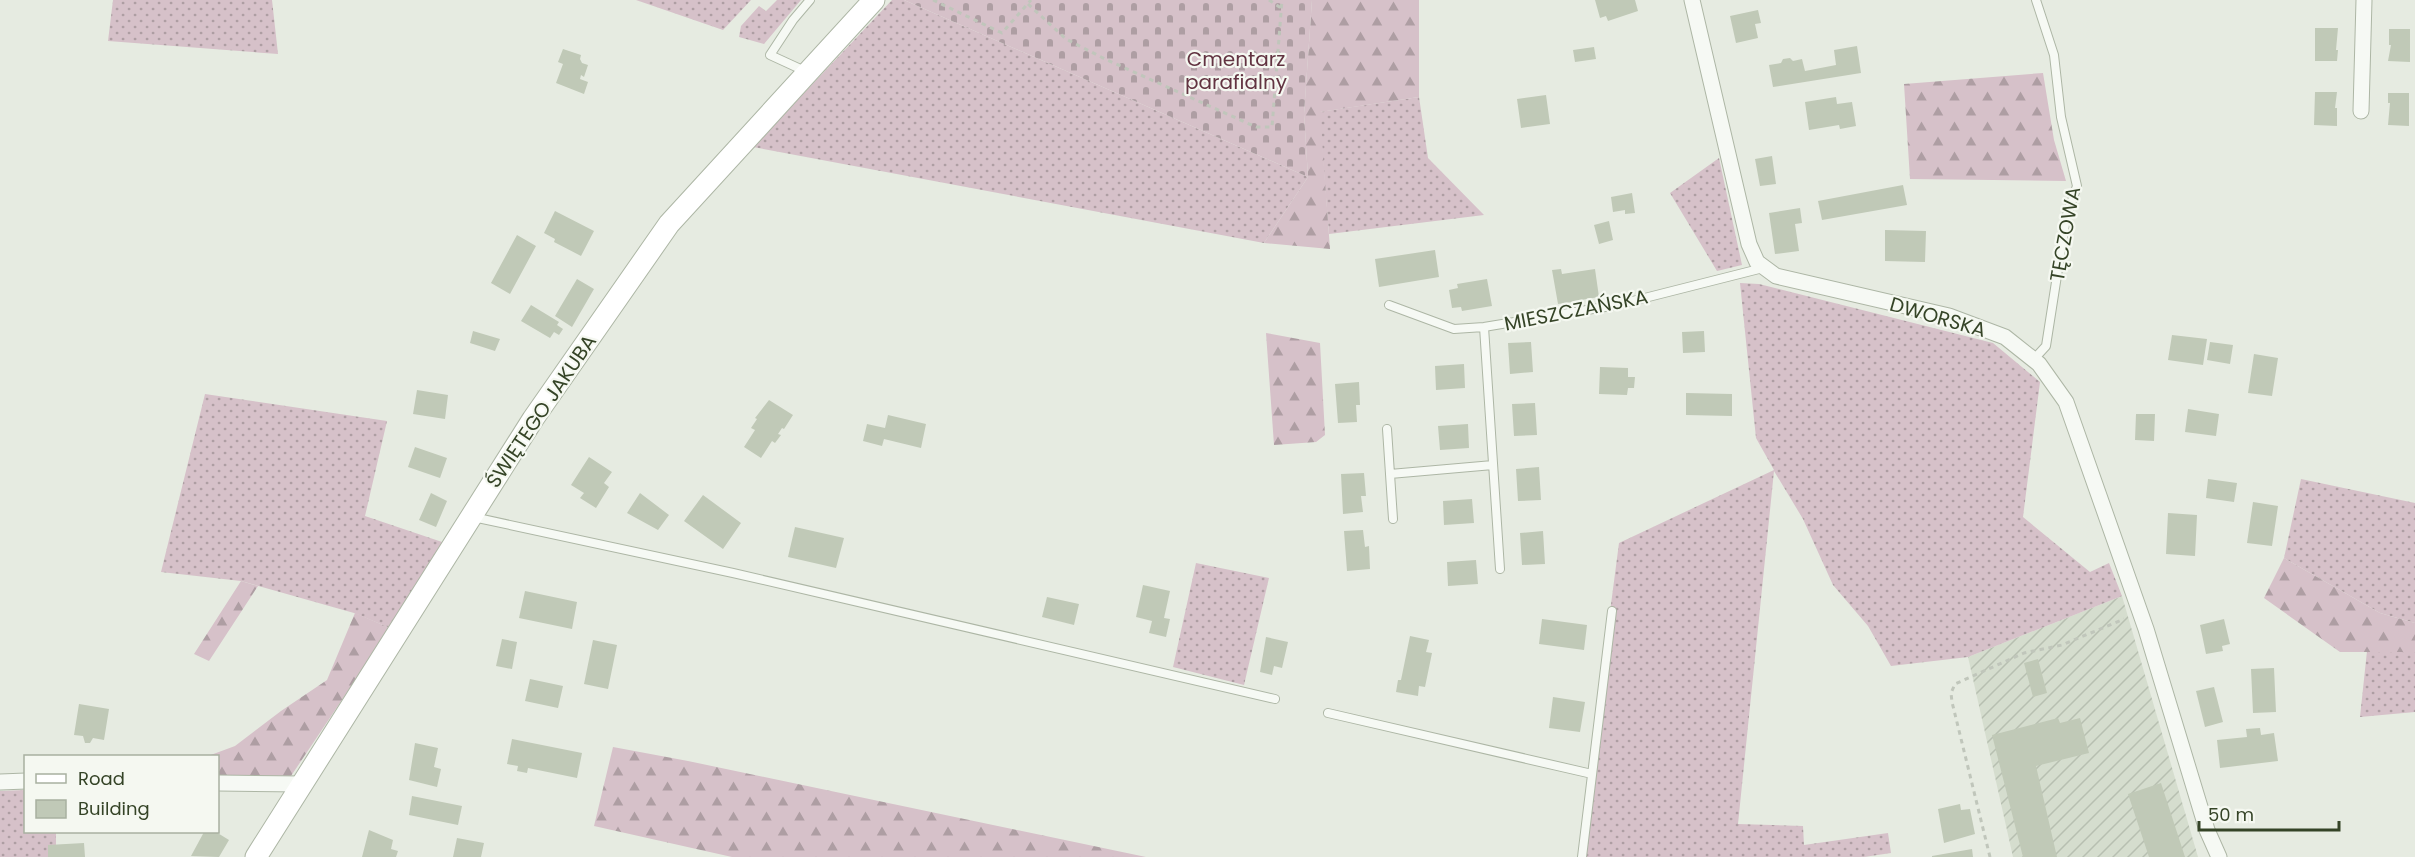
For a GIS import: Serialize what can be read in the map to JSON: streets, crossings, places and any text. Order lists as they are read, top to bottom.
{
  "streets": {
    "street": ["DWORSKA", "ŚWIĘTEGO JAKUBA"],
    "lane": ["TĘCZOWA", "MIESZCZAŃSKA"]
  },
  "crossings": [
    ["TĘCZOWA", "DWORSKA"],
    ["MIESZCZAŃSKA", "DWORSKA"]
  ],
  "parks": ["Cmentarz parafialny"],
  "legend": ["Road", "Building"],
  "scale_bar": "50 m"
}
